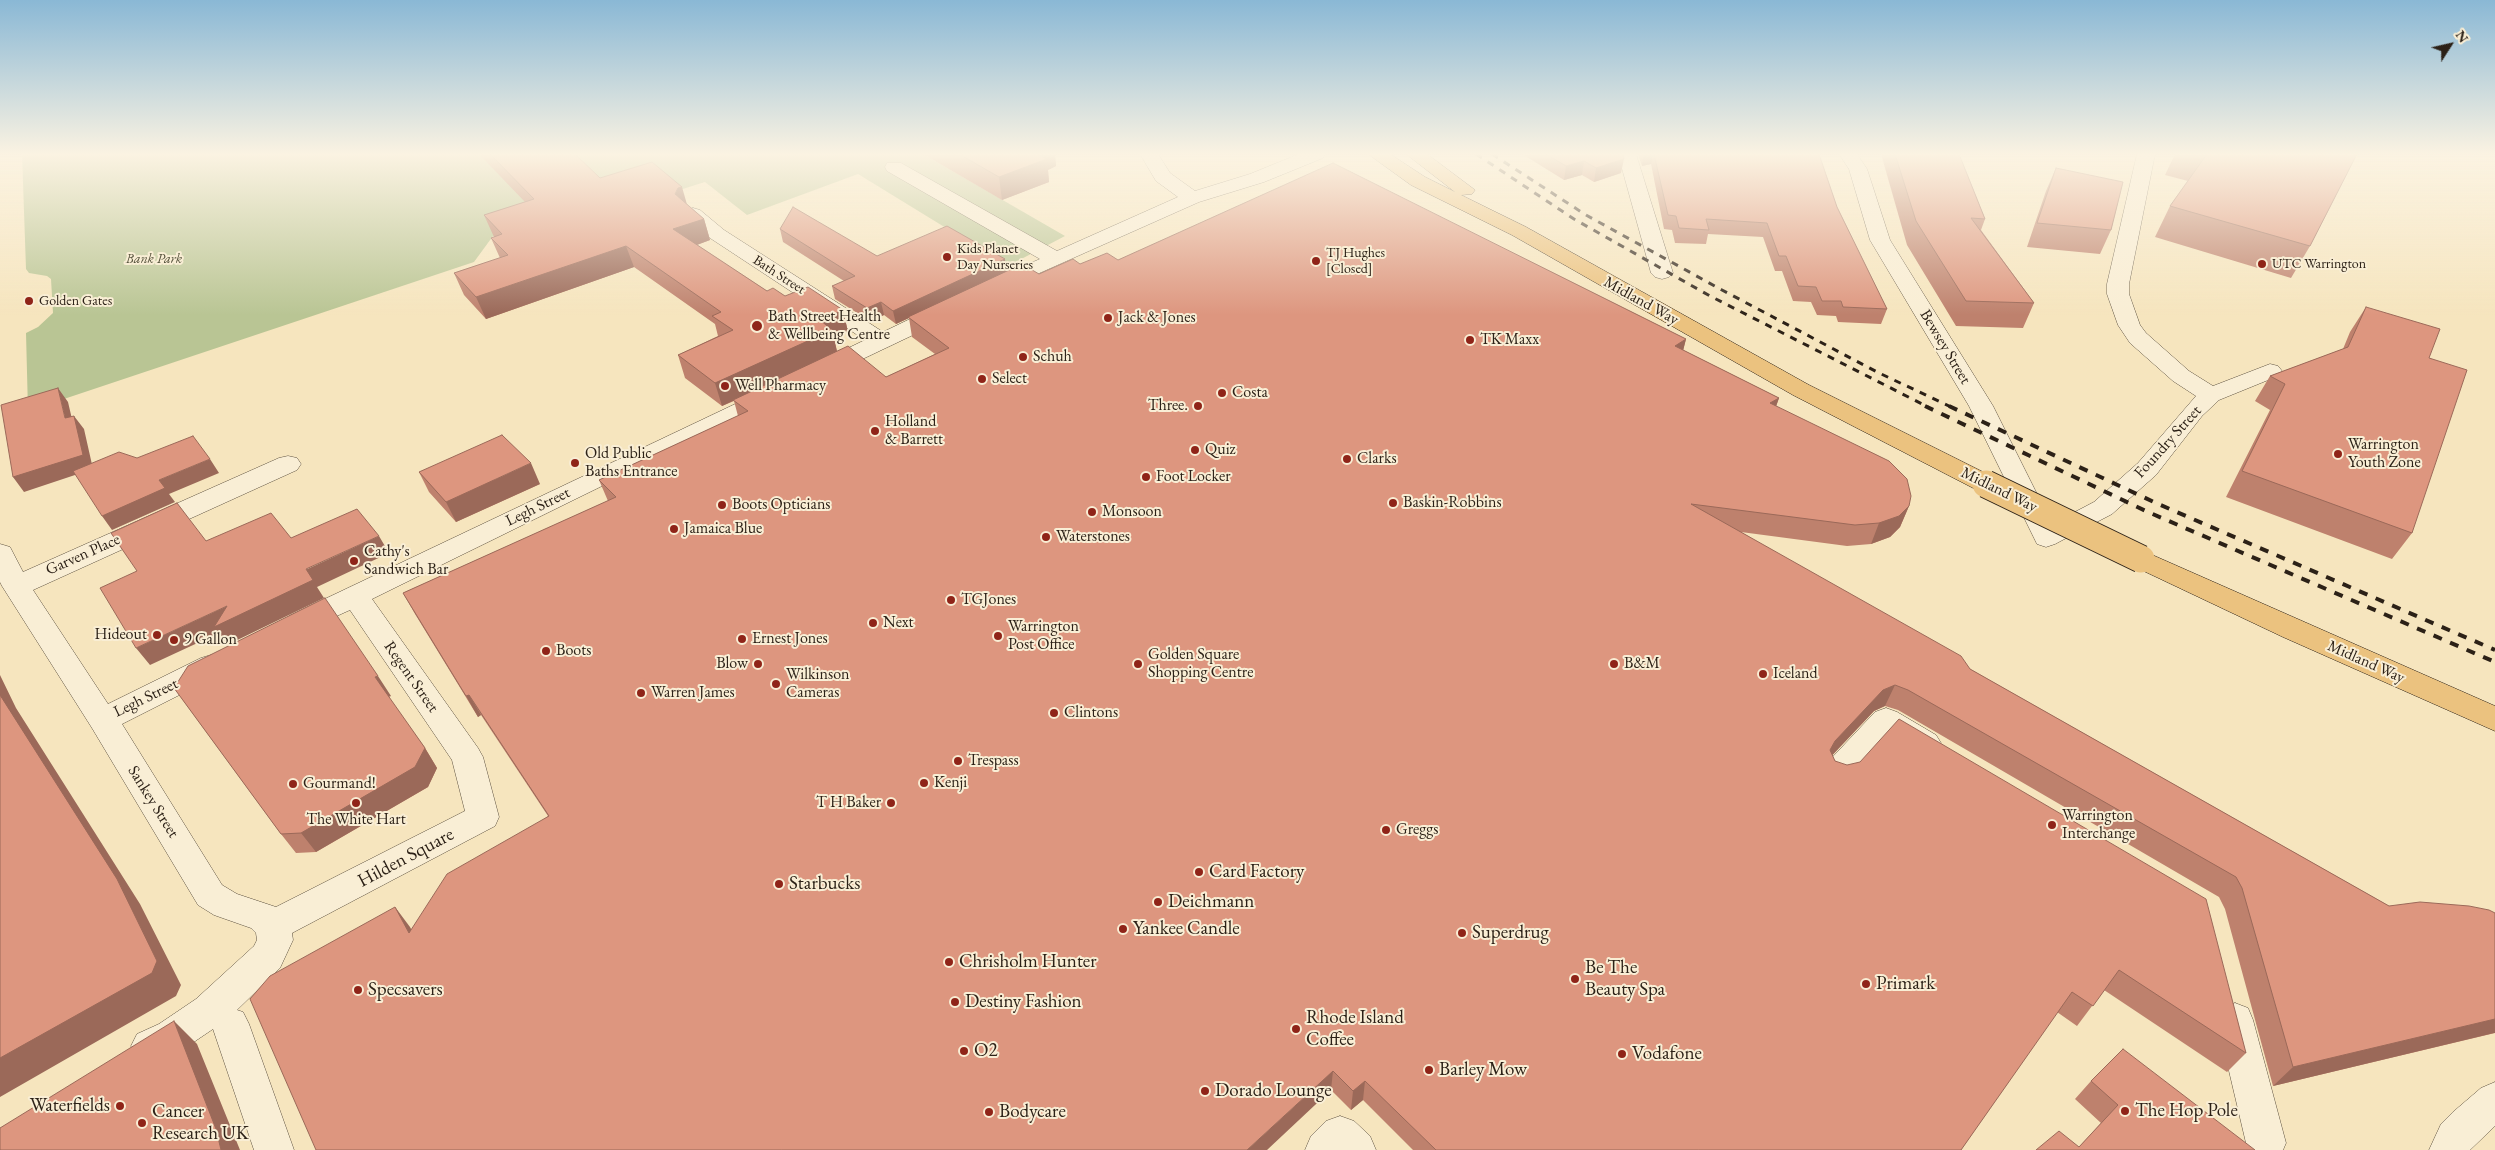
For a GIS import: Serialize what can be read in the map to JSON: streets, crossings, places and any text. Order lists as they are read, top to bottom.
{
  "streets": {
    "highway": ["Midland Way"],
    "street": [
      "Bath Street",
      "Bewsey Street",
      "Foundry Street",
      "Legh Street",
      "Garven Place",
      "Regent Street",
      "Sankey Street",
      "Hilden Square"
    ]
  },
  "crossings": [
    ["Bath Street", "Legh Street"],
    ["Bewsey Street", "Foundry Street"],
    ["Legh Street", "Regent Street"],
    ["Legh Street", "Sankey Street"],
    ["Garven Place", "Sankey Street"],
    ["Regent Street", "Hilden Square"],
    ["Sankey Street", "Hilden Square"]
  ],
  "parks": ["Bank Park"],
  "places": [
    "Kids Planet Day Nurseries",
    "TJ Hughes [Closed]",
    "UTC Warrington",
    "Golden Gates",
    "Jack & Jones",
    "Bath Street Health & Wellbeing Centre",
    "TK Maxx",
    "Schuh",
    "Select",
    "Well Pharmacy",
    "Costa",
    "Three.",
    "Holland & Barrett",
    "Quiz",
    "Warrington Youth Zone",
    "Clarks",
    "Old Public Baths Entrance",
    "Foot Locker",
    "Baskin-Robbins",
    "Boots Opticians",
    "Monsoon",
    "Jamaica Blue",
    "Waterstones",
    "Cathy's Sandwich Bar",
    "TGJones",
    "Next",
    "Hideout",
    "Warrington Post Office",
    "Ernest Jones",
    "9 Gallon",
    "Boots",
    "Blow",
    "Golden Square Shopping Centre",
    "B&M",
    "Iceland",
    "Wilkinson Cameras",
    "Warren James",
    "Clintons",
    "Trespass",
    "Kenji",
    "Gourmand!",
    "The White Hart",
    "T H Baker",
    "Warrington Interchange",
    "Greggs",
    "Card Factory",
    "Starbucks",
    "Deichmann",
    "Yankee Candle",
    "Superdrug",
    "Chrisholm Hunter",
    "Be The Beauty Spa",
    "Primark",
    "Specsavers",
    "Destiny Fashion",
    "Rhode Island Coffee",
    "O2",
    "Vodafone",
    "Barley Mow",
    "Dorado Lounge",
    "Waterfields",
    "The Hop Pole",
    "Bodycare",
    "Cancer Research UK"
  ],
  "north": "top right"
}
